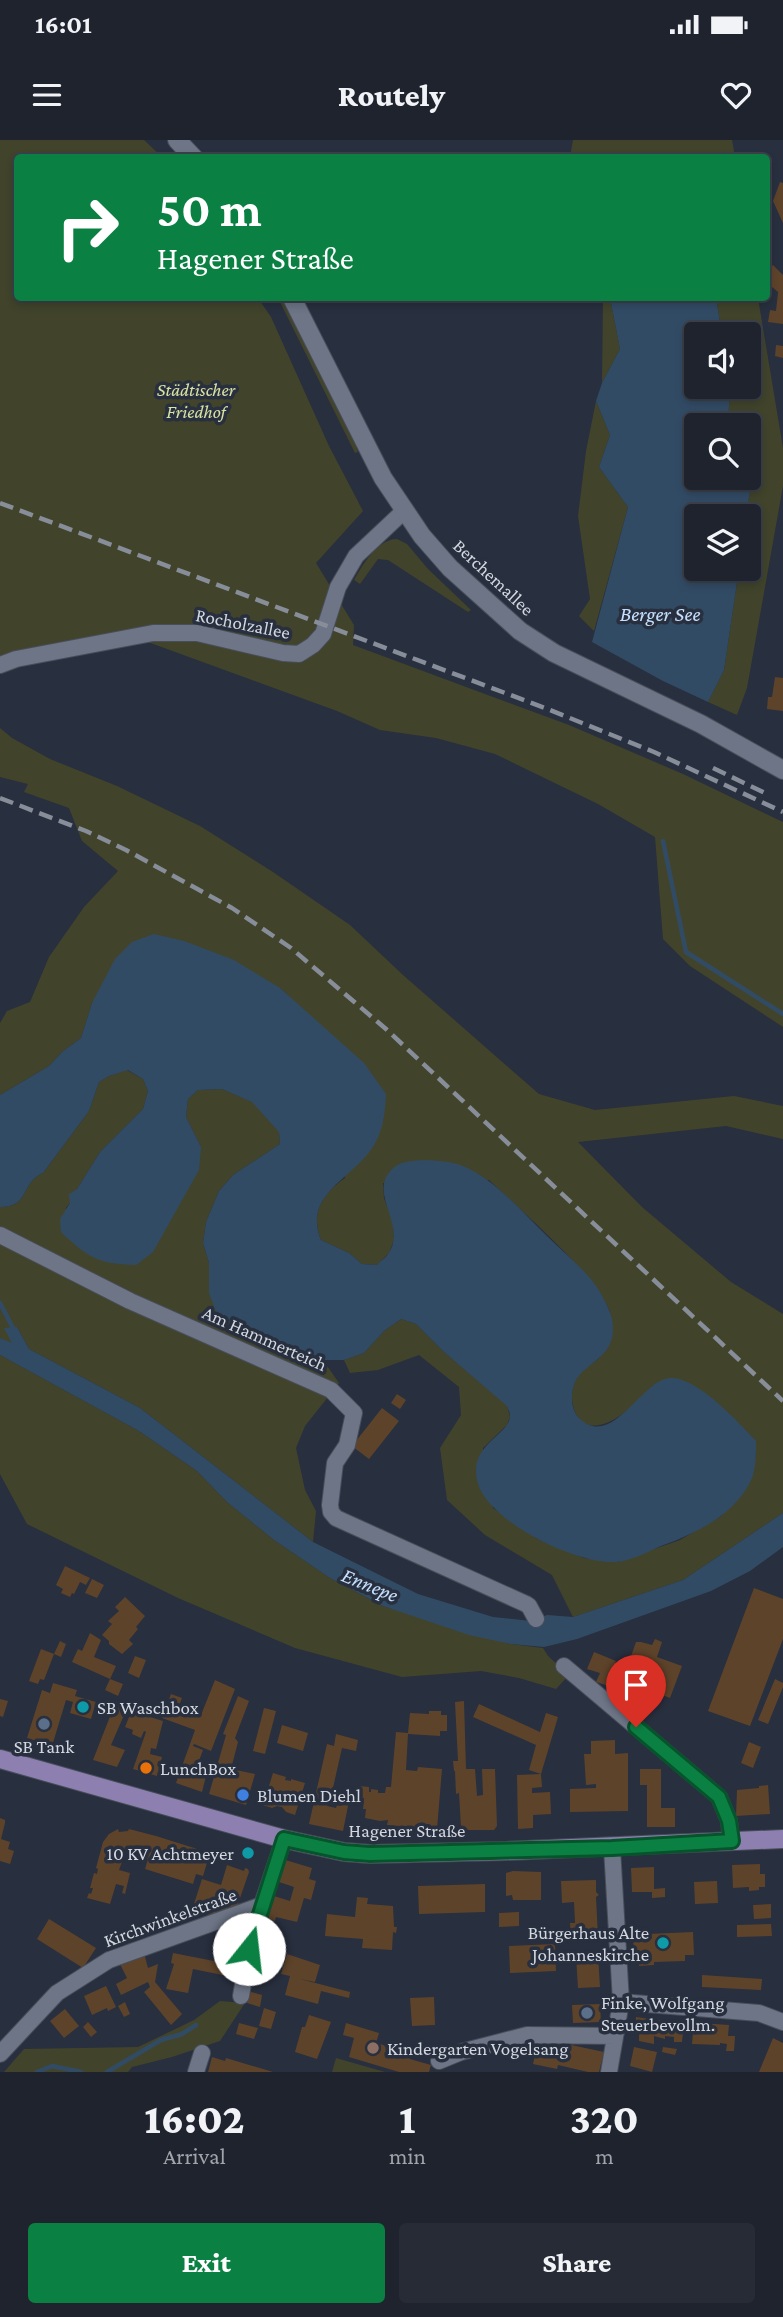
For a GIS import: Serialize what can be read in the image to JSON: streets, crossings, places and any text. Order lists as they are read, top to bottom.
{
  "streets": {
    "main road": ["Hagener Straße"],
    "street": [
      "Berchemallee",
      "Rocholzallee",
      "Am Hammerteich",
      "Kirchwinkelstraße"
    ]
  },
  "crossings": [
    ["Berchemallee", "Rocholzallee"],
    ["Hagener Straße", "Kirchwinkelstraße"]
  ],
  "water": ["Berger See", "Ennepe"],
  "parks": ["Städtischer Friedhof"],
  "places": [
    "SB Waschbox",
    "SB Tank",
    "LunchBox",
    "Blumen Diehl",
    "10 KV Achtmeyer",
    "Bürgerhaus Alte Johanneskirche",
    "Finke, Wolfgang Steuerbevollm.",
    "Kindergarten Vogelsang"
  ],
  "page": {
    "status": "16:01",
    "header": "Routely",
    "turn": ["50 m", "Hagener Straße"],
    "eta": [
      "16:02",
      "Arrival",
      "1",
      "min",
      "320",
      "m"
    ],
    "buttons": ["Exit", "Share"]
  }
}
